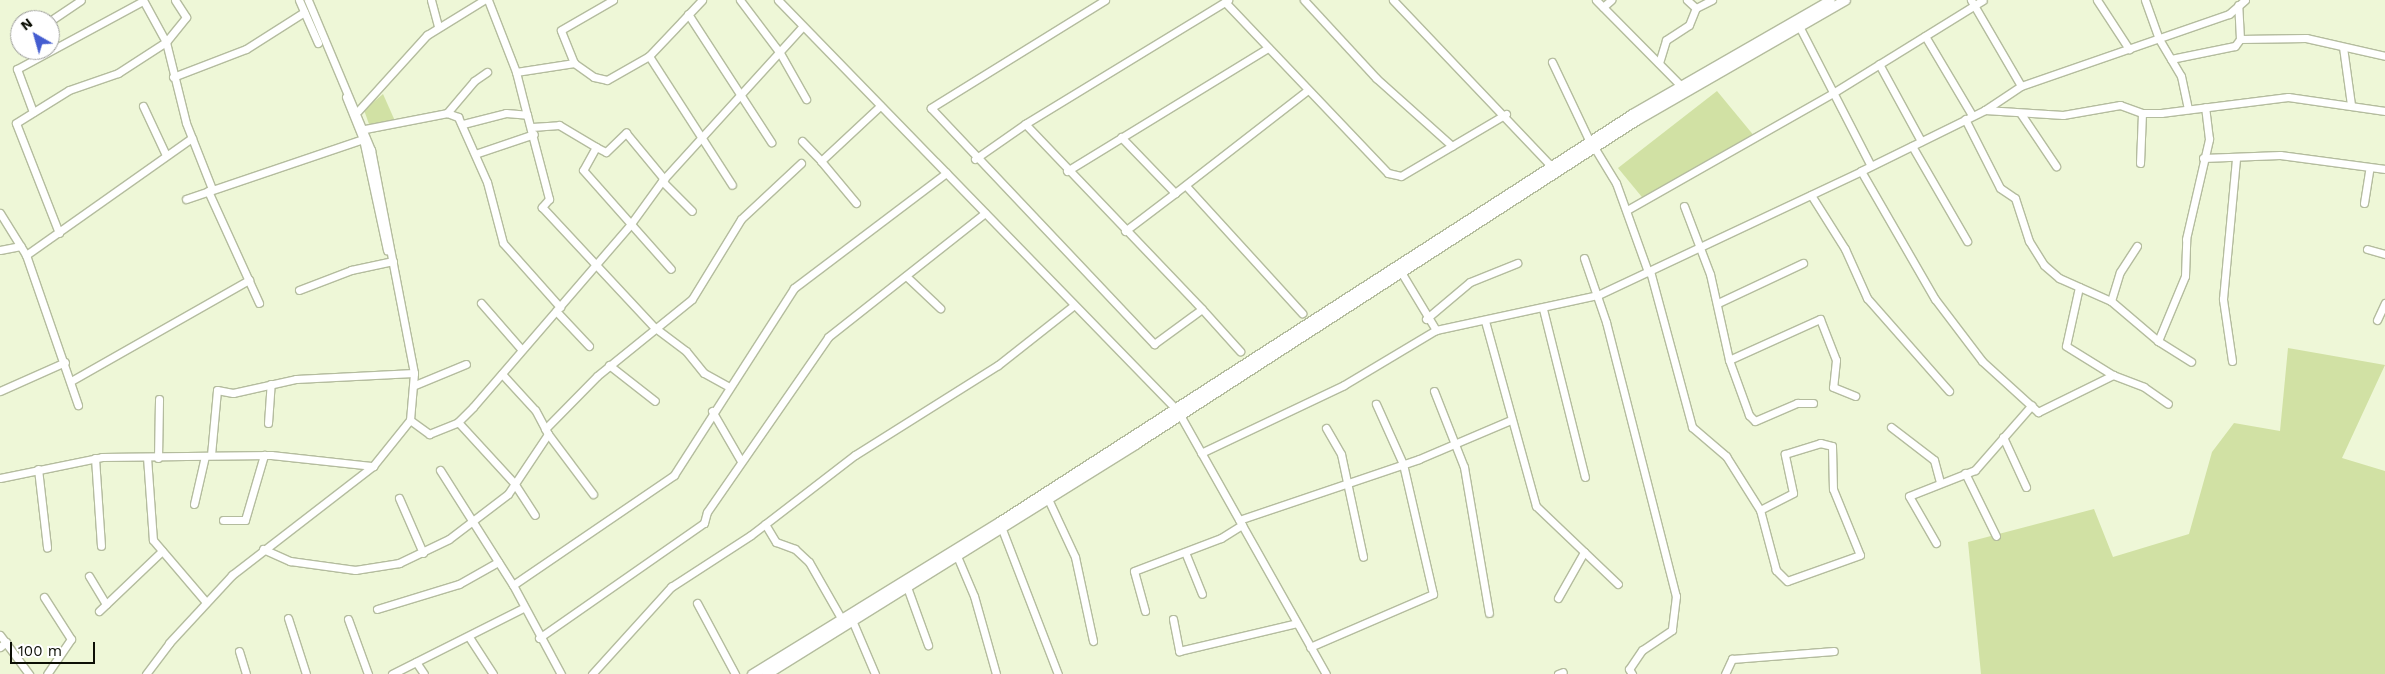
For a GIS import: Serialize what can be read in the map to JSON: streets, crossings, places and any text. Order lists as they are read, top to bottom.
{
  "scale_bar": "100 m",
  "north": "top left"
}
